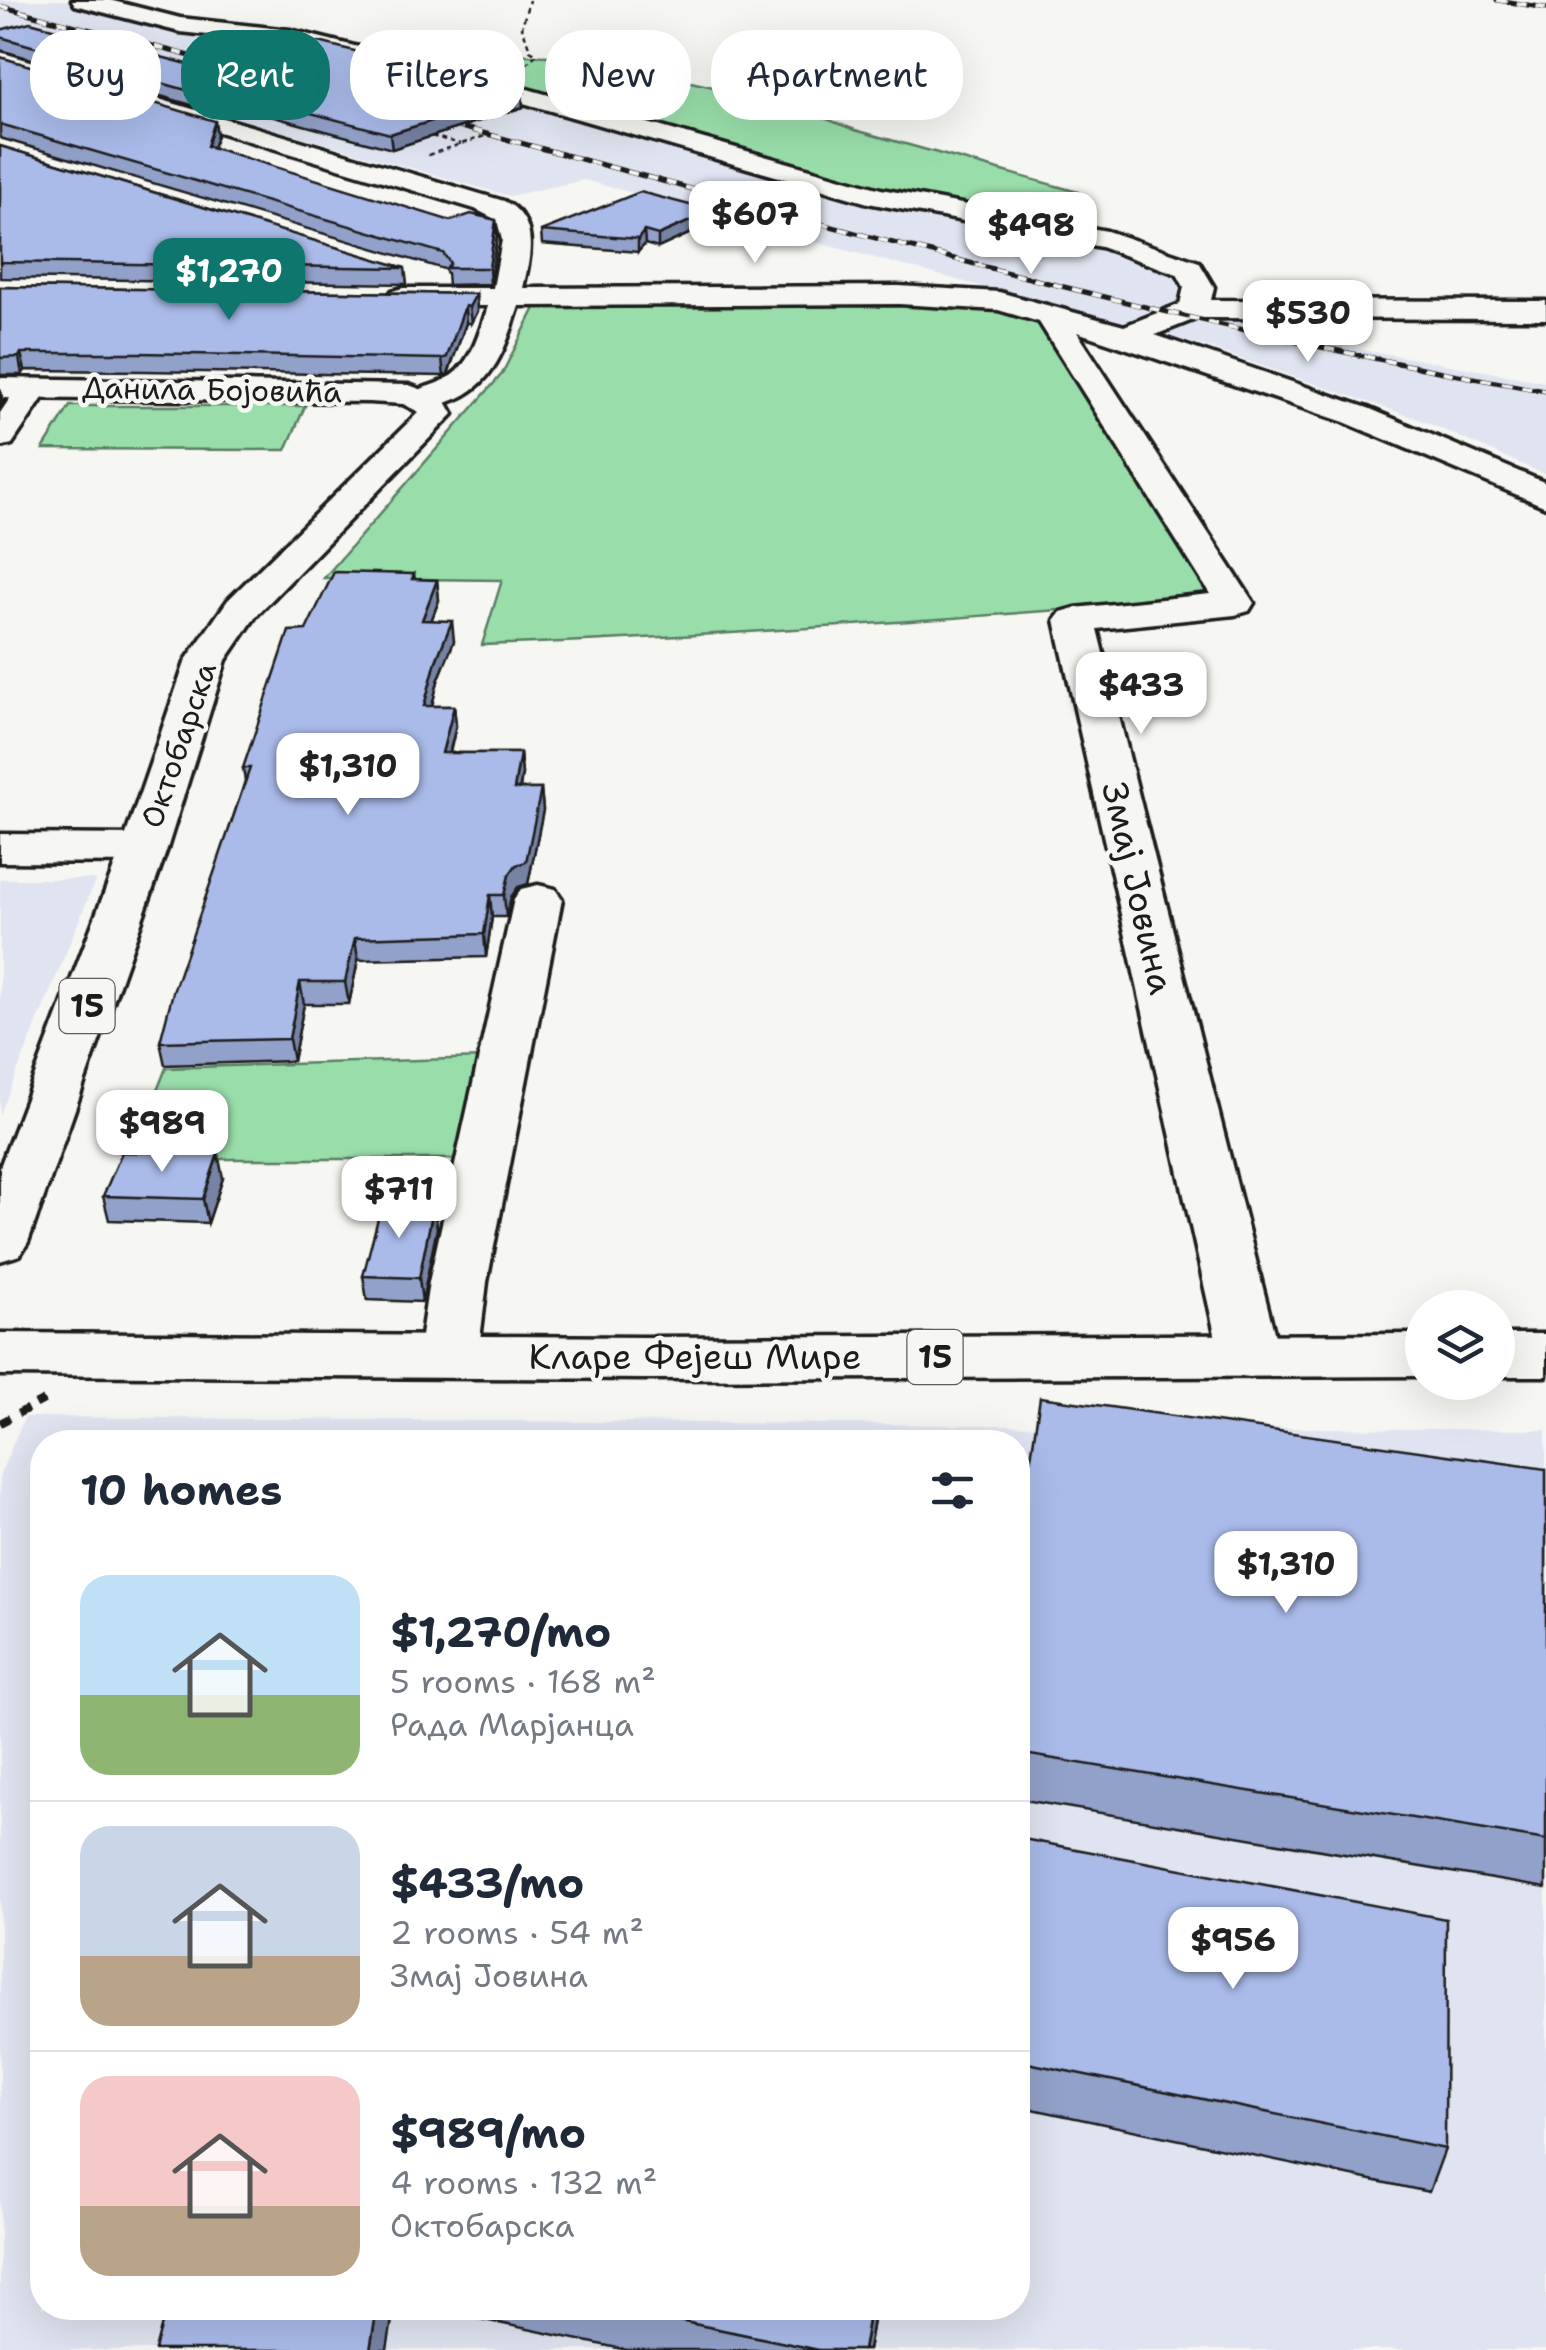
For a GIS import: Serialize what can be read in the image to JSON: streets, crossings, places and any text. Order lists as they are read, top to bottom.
{
  "streets": {
    "street": [
      "Данила Бојовића",
      "Октобарска",
      "Змај Јовина",
      "15",
      "Кларе Фејеш Мире"
    ]
  },
  "crossings": [
    ["Данила Бојовића", "Октобарска"],
    ["Змај Јовина", "Кларе Фејеш Мире"]
  ],
  "page": {
    "chip": [
      "Buy",
      "Rent",
      "Filters",
      "New",
      "Apartment"
    ],
    "price": [
      "$607",
      "$498",
      "$1,270",
      "$530",
      "$433",
      "$1,310",
      "$989",
      "$711",
      "$1,310",
      "$956"
    ],
    "heading": "10 homes",
    "list": [
      {
        "name": "$1,270/mo",
        "note": "5 rooms · 168 m² · Рада Марјанца"
      },
      {
        "name": "$433/mo",
        "note": "2 rooms · 54 m² · Змај Јовина"
      },
      {
        "name": "$989/mo",
        "note": "4 rooms · 132 m² · Октобарска"
      }
    ]
  }
}
